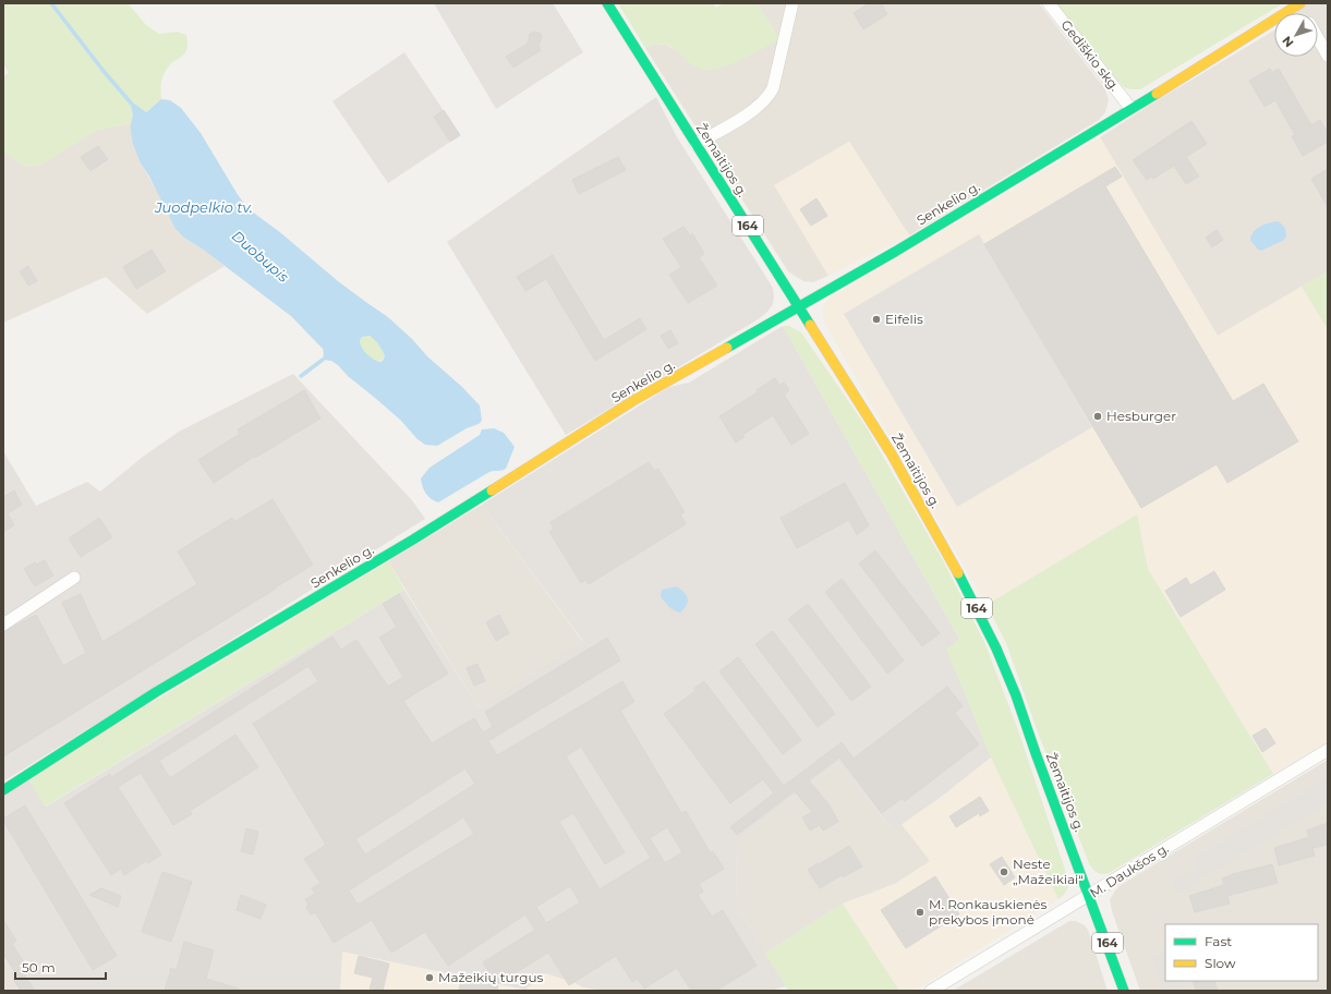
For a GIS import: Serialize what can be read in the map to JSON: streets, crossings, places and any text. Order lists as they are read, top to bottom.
{
  "streets": {
    "street": [
      "Gediškio skg.",
      "Žemaitijos g.",
      "Senkelio g.",
      "164",
      "M. Daukšos g."
    ]
  },
  "crossings": [
    ["Gediškio skg.", "Senkelio g."],
    ["Žemaitijos g.", "Senkelio g."],
    ["Žemaitijos g.", "M. Daukšos g."]
  ],
  "water": ["Juodpelkio tv.", "Duobupis"],
  "places": [
    "Eifelis",
    "Hesburger",
    "Neste „Mažeikiai“",
    "M. Ronkauskienės prekybos įmonė",
    "Mažeikių turgus"
  ],
  "legend": ["Fast", "Slow"],
  "scale_bar": "50 m",
  "north": "bottom left"
}
